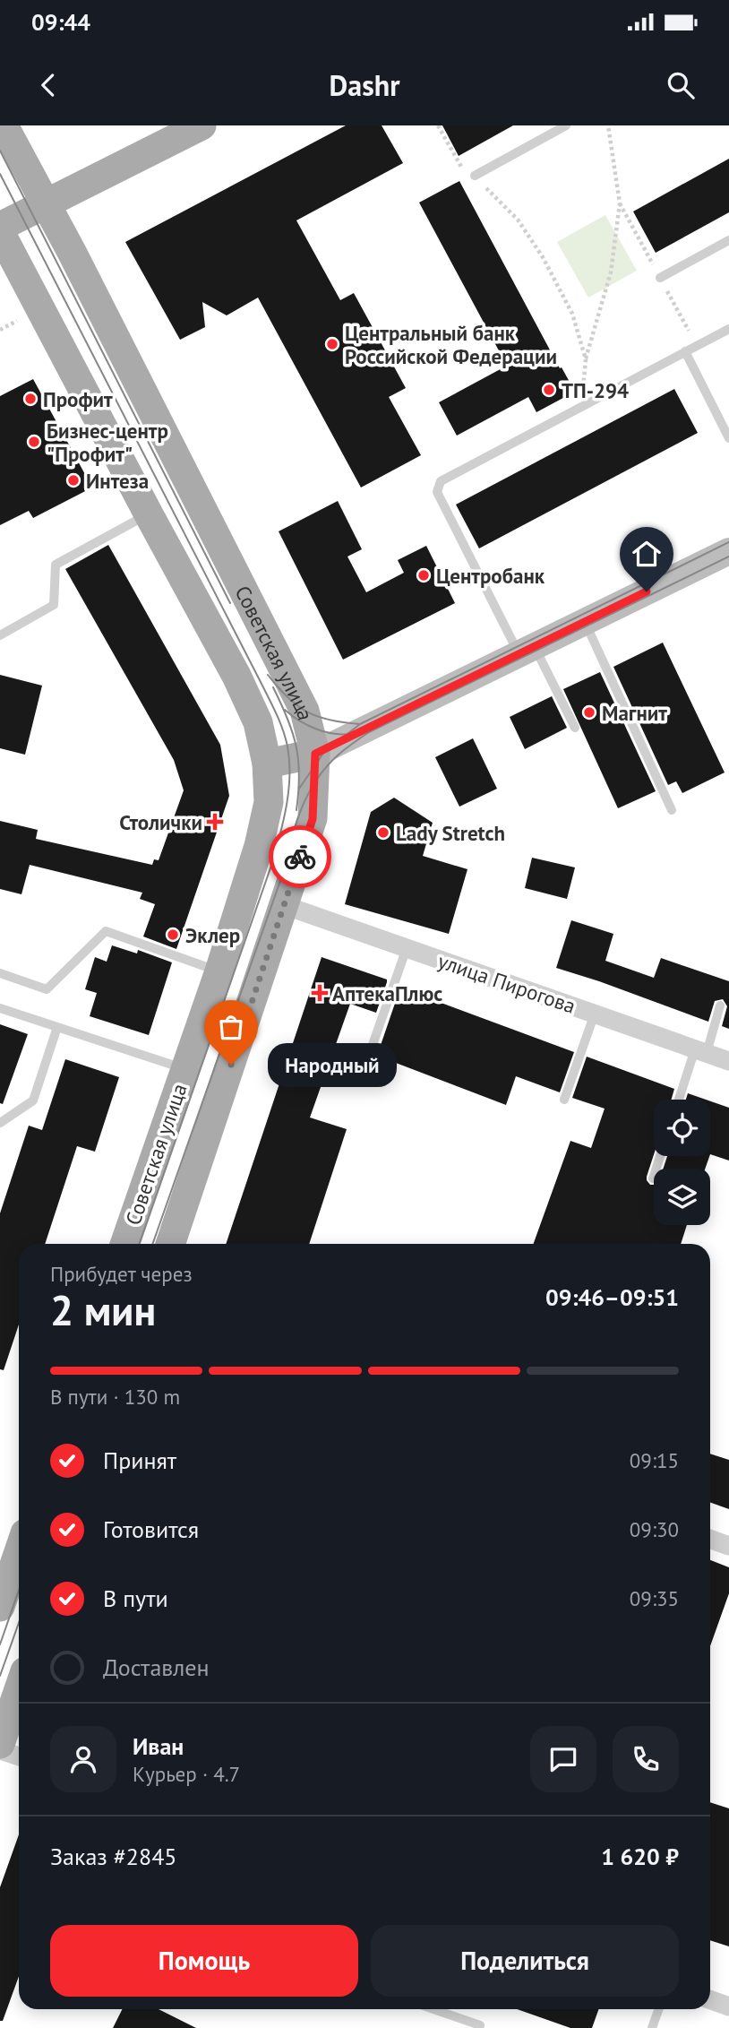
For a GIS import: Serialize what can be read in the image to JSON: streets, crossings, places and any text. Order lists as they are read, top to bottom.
{
  "streets": {
    "main road": ["Советская улица"],
    "street": ["улица Пирогова"]
  },
  "crossings": [
    ["Советская улица", "улица Пирогова"]
  ],
  "places": {
    "other": [
      "Центральный банк Российской Федерации",
      "ТП-294",
      "Профит",
      "Бизнес-центр \"Профит\"",
      "Интеза",
      "Центробанк",
      "Магнит",
      "Lady Stretch",
      "Эклер",
      "Народный"
    ],
    "health": ["Столички", "АптекаПлюс"]
  },
  "page": {
    "status": "09:44",
    "header": "Dashr",
    "bubble": "Народный",
    "heading": ["2 мин", "Прибудет через", "09:46–09:51"],
    "panel": [
      "Иван",
      "Курьер · 4.7",
      "Заказ #2845",
      "1 620 ₽"
    ],
    "bar": "В пути · 130 m",
    "list": [
      ["Принят", "09:15"],
      ["Готовится", "09:30"],
      ["В пути", "09:35"],
      "Доставлен"
    ],
    "buttons": ["Помощь", "Поделиться"]
  }
}
